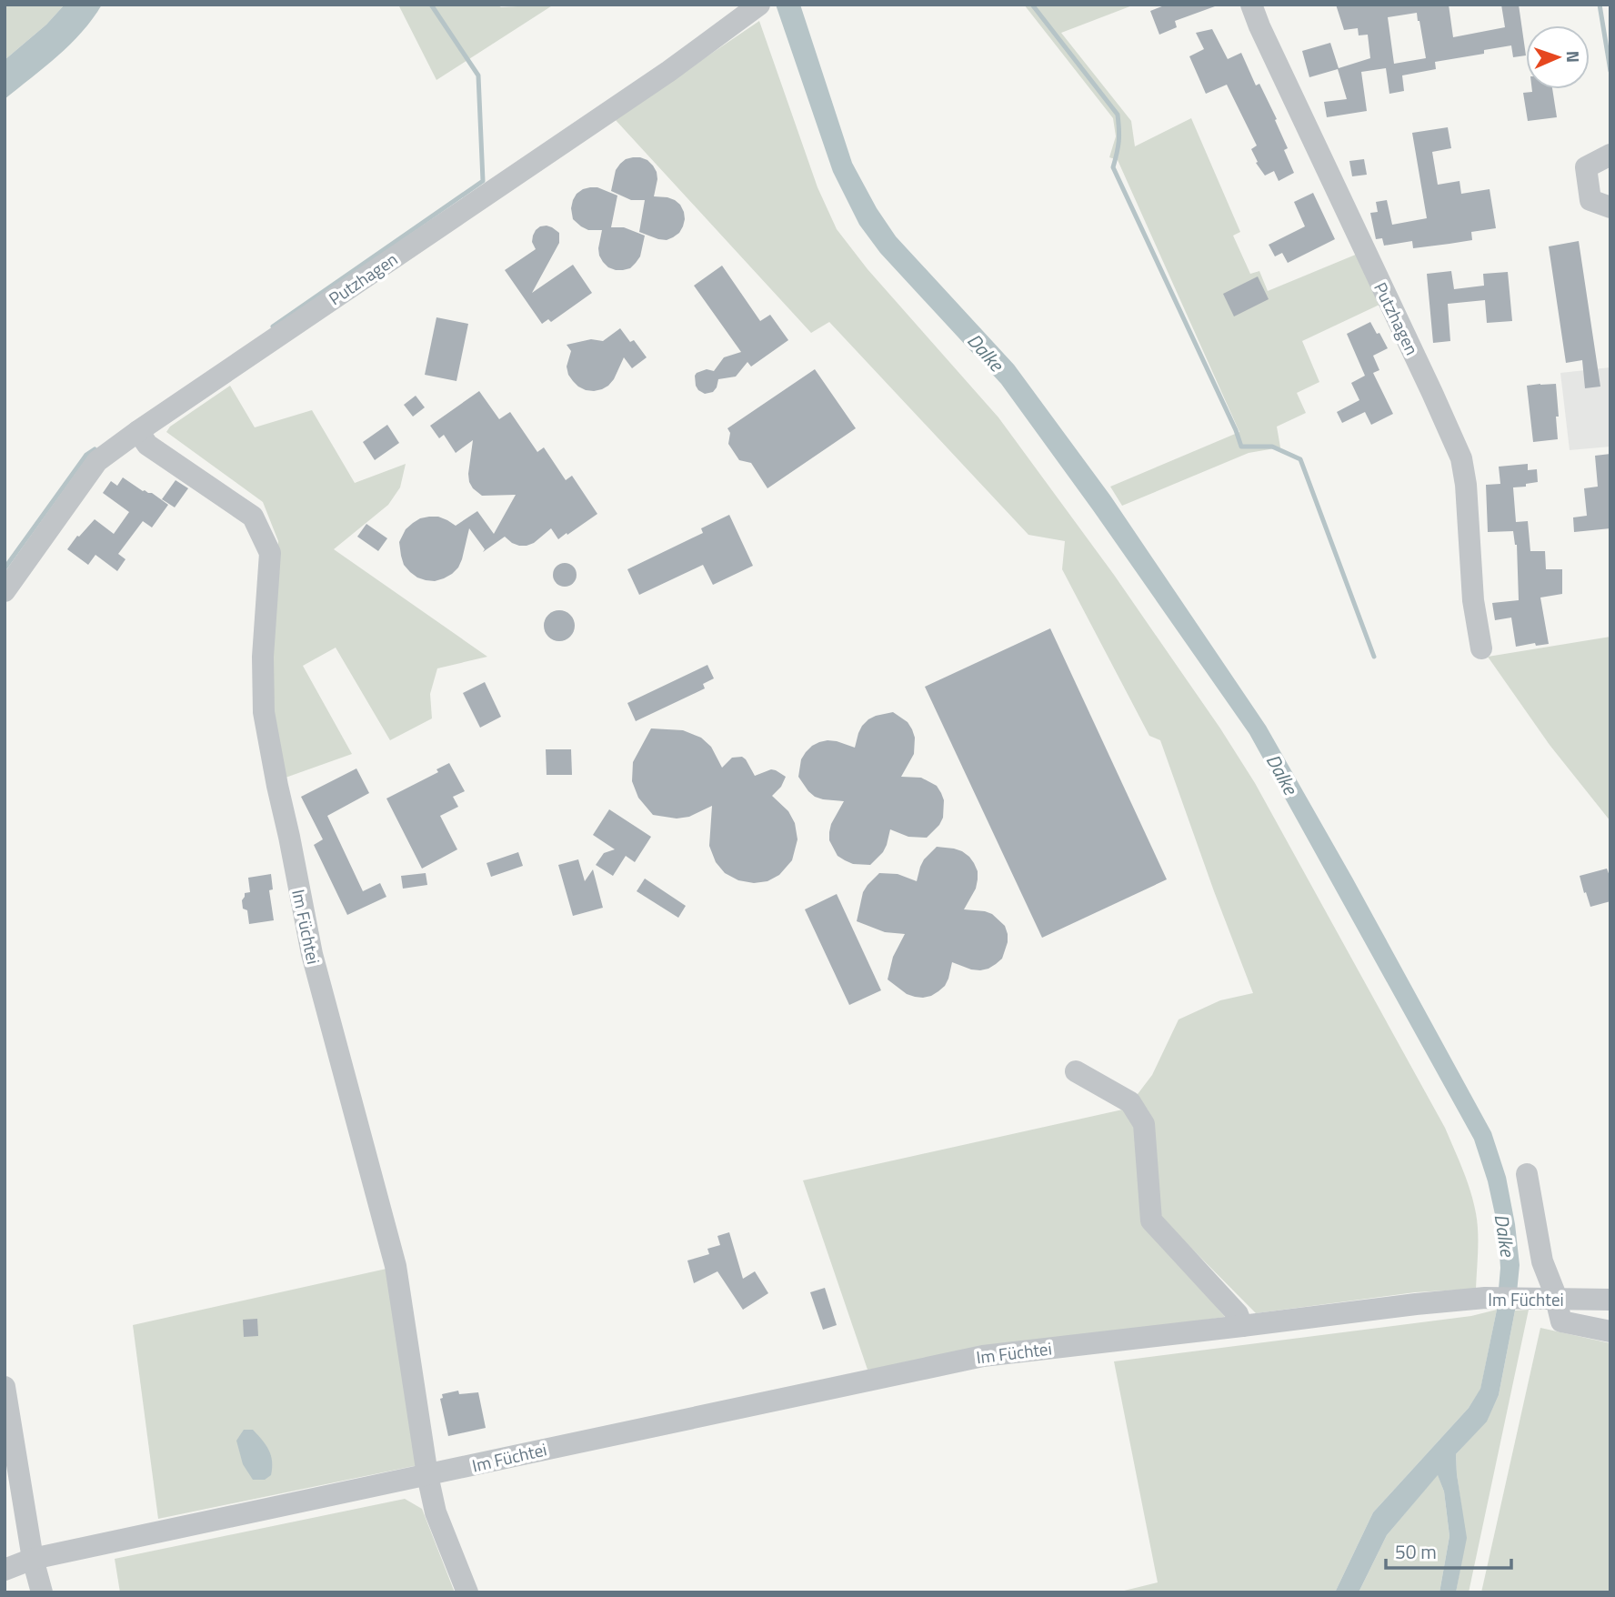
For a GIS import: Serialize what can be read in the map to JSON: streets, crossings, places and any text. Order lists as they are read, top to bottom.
{
  "streets": {
    "street": ["Putzhagen", "Im Füchtei"]
  },
  "crossings": [
    ["Putzhagen", "Im Füchtei"]
  ],
  "water": ["Dalke"],
  "scale_bar": "50 m",
  "north": "right"
}
